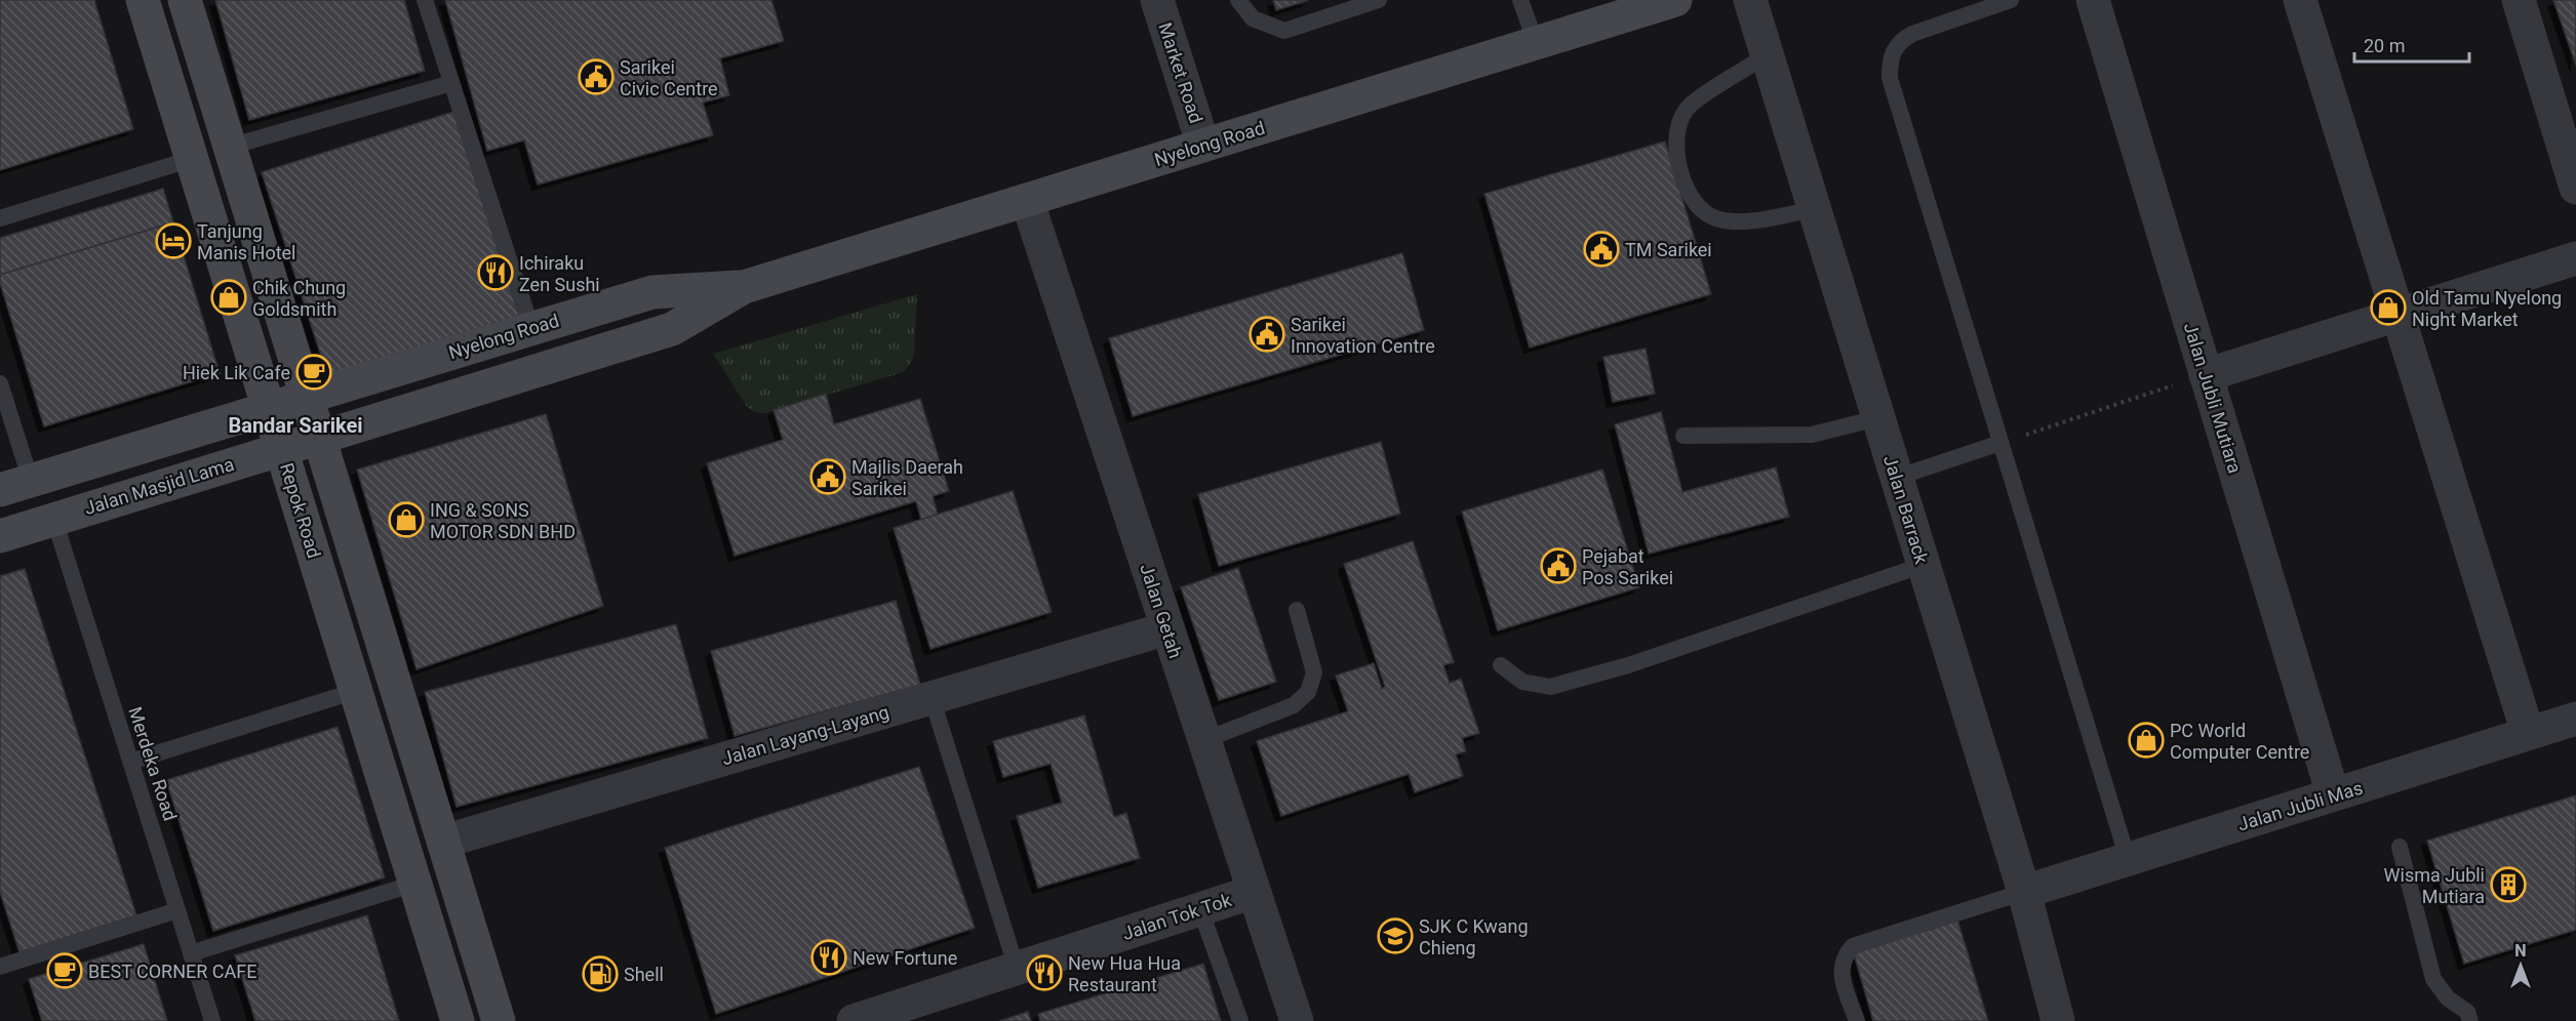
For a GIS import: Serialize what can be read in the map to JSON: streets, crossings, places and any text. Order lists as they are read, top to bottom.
{
  "streets": {
    "main road": ["Nyelong Road", "Jalan Masjid Lama", "Repok Road"],
    "street": [
      "Market Road",
      "Jalan Jubli Mutiara",
      "Jalan Barrack",
      "Jalan Getah",
      "Jalan Layang-Layang",
      "Jalan Jubli Mas",
      "Jalan Tok Tok"
    ],
    "lane": ["Merdeka Road"]
  },
  "crossings": [
    ["Market Road", "Nyelong Road"],
    ["Nyelong Road", "Jalan Masjid Lama"],
    ["Nyelong Road", "Repok Road"],
    ["Nyelong Road", "Jalan Getah"],
    ["Jalan Jubli Mutiara", "Jalan Jubli Mas"],
    ["Jalan Masjid Lama", "Repok Road"],
    ["Jalan Masjid Lama", "Merdeka Road"],
    ["Jalan Barrack", "Jalan Jubli Mas"],
    ["Repok Road", "Jalan Layang-Layang"],
    ["Jalan Getah", "Jalan Layang-Layang"],
    ["Jalan Getah", "Jalan Tok Tok"]
  ],
  "districts": ["Bandar Sarikei"],
  "places": {
    "public building": [
      "Sarikei Civic Centre",
      "TM Sarikei",
      "Sarikei Innovation Centre",
      "Majlis Daerah Sarikei",
      "Pejabat Pos Sarikei"
    ],
    "hotel": ["Tanjung Manis Hotel"],
    "restaurant": ["Ichiraku Zen Sushi", "New Fortune", "New Hua Hua Restaurant"],
    "shop": [
      "Chik Chung Goldsmith",
      "Old Tamu Nyelong Night Market",
      "ING & SONS MOTOR SDN BHD",
      "PC World Computer Centre"
    ],
    "cafe": ["Hiek Lik Cafe", "BEST CORNER CAFE"],
    "building": ["Wisma Jubli Mutiara"],
    "school or university": ["SJK C Kwang Chieng"],
    "fuel station": ["Shell"]
  },
  "scale_bar": "20 m",
  "north": "top"
}
